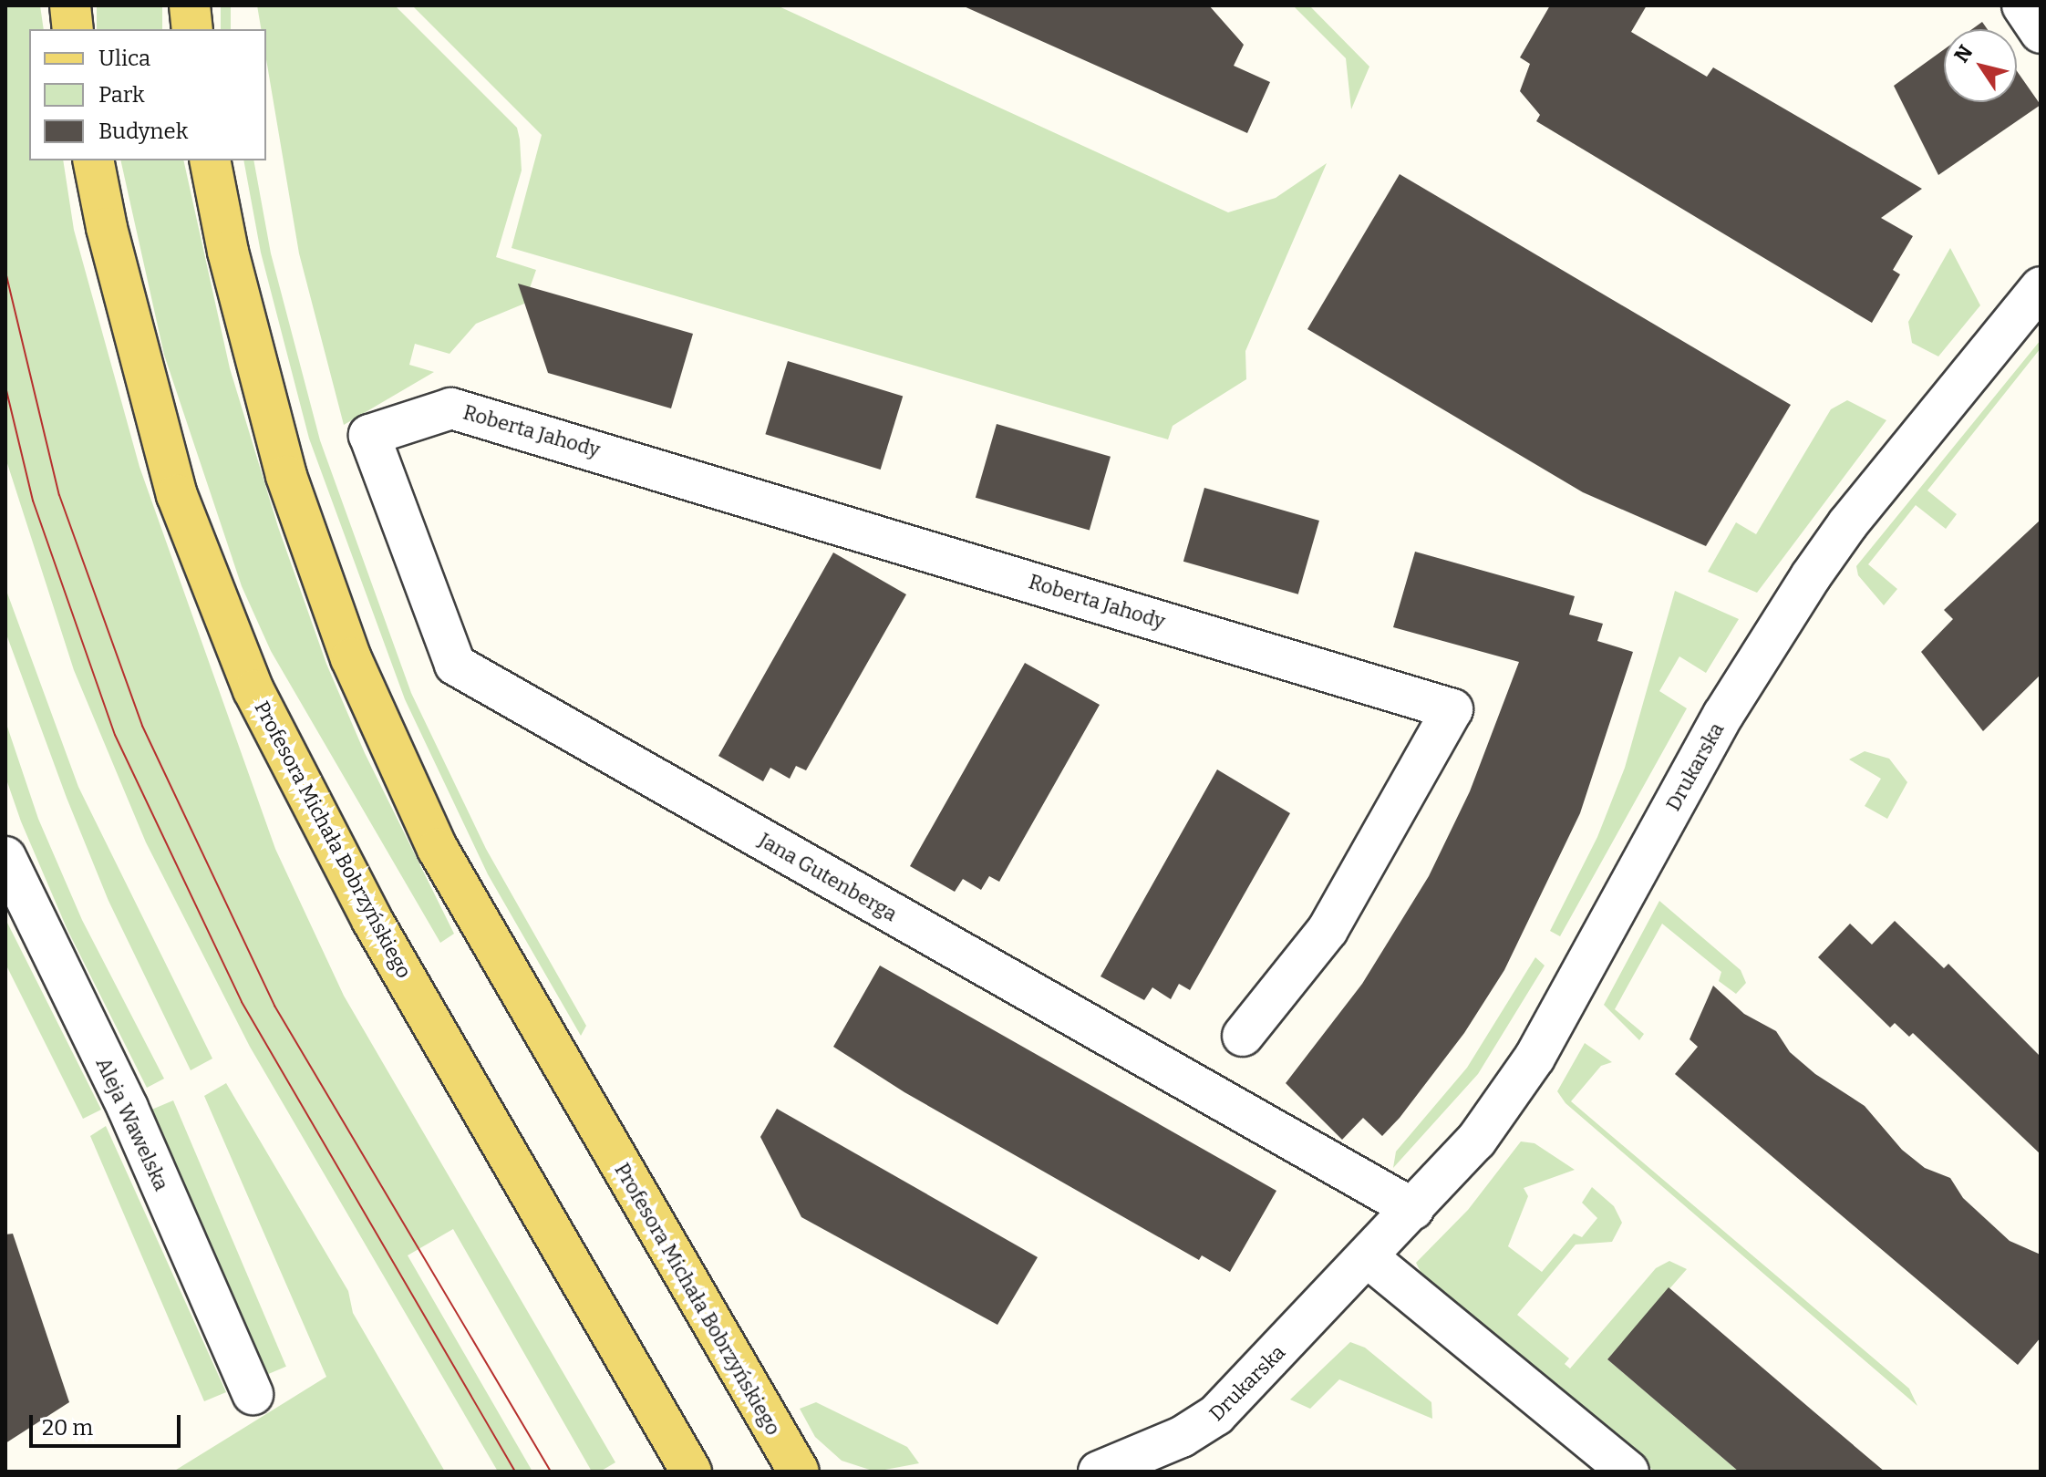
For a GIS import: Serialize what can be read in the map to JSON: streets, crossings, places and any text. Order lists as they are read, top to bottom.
{
  "streets": {
    "main road": ["Profesora Michała Bobrzyńskiego"],
    "street": [
      "Roberta Jahody",
      "Drukarska",
      "Jana Gutenberga",
      "Aleja Wawelska"
    ]
  },
  "crossings": [
    ["Roberta Jahody", "Jana Gutenberga"],
    ["Drukarska", "Jana Gutenberga"]
  ],
  "legend": ["Ulica", "Park", "Budynek"],
  "scale_bar": "20 m",
  "north": "top left"
}
